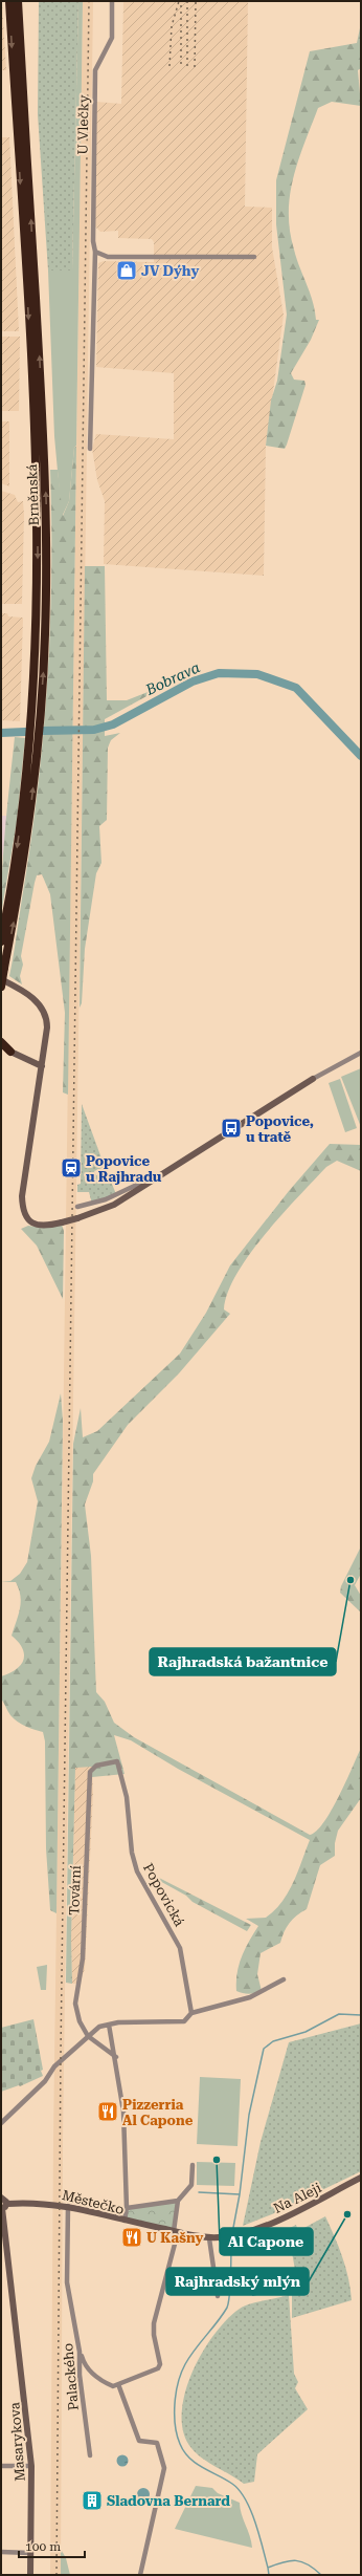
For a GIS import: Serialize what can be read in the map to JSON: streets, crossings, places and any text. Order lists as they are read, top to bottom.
{
  "streets": {
    "highway": ["Brněnská"],
    "street": [
      "U Vlečky",
      "Tovární",
      "Popovická",
      "Na Aleji",
      "Městečko",
      "Palackého",
      "Masarykova"
    ]
  },
  "crossings": [
    ["Tovární", "Popovická"],
    ["Na Aleji", "Městečko"],
    ["Městečko", "Palackého"],
    ["Městečko", "Masarykova"]
  ],
  "water": ["Bobrava"],
  "places": {
    "shop": ["JV Dýhy"],
    "bus stop": ["Popovice, u tratě"],
    "station": ["Popovice u Rajhradu"],
    "other": ["Rajhradská bažantnice", "Al Capone", "Rajhradský mlýn"],
    "restaurant": ["Pizzerria Al Capone", "U Kašny"],
    "building": ["Sladovna Bernard"]
  },
  "scale_bar": "100 m"
}
